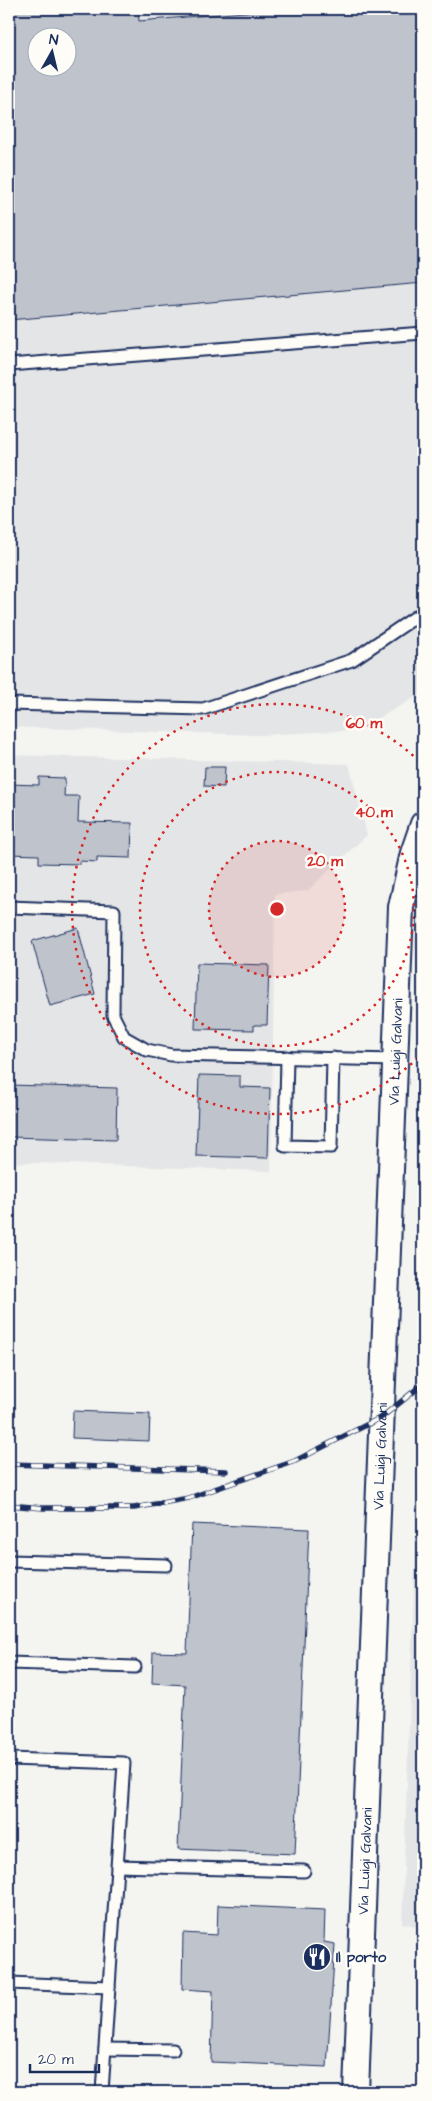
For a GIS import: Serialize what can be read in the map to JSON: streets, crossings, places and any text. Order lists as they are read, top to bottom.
{
  "streets": {
    "street": ["Via Luigi Galvani"]
  },
  "places": {
    "restaurant": ["Il porto"]
  },
  "scale_bar": "20 m",
  "north": "top",
  "rings": ["60 m", "40 m", "20 m"]
}
